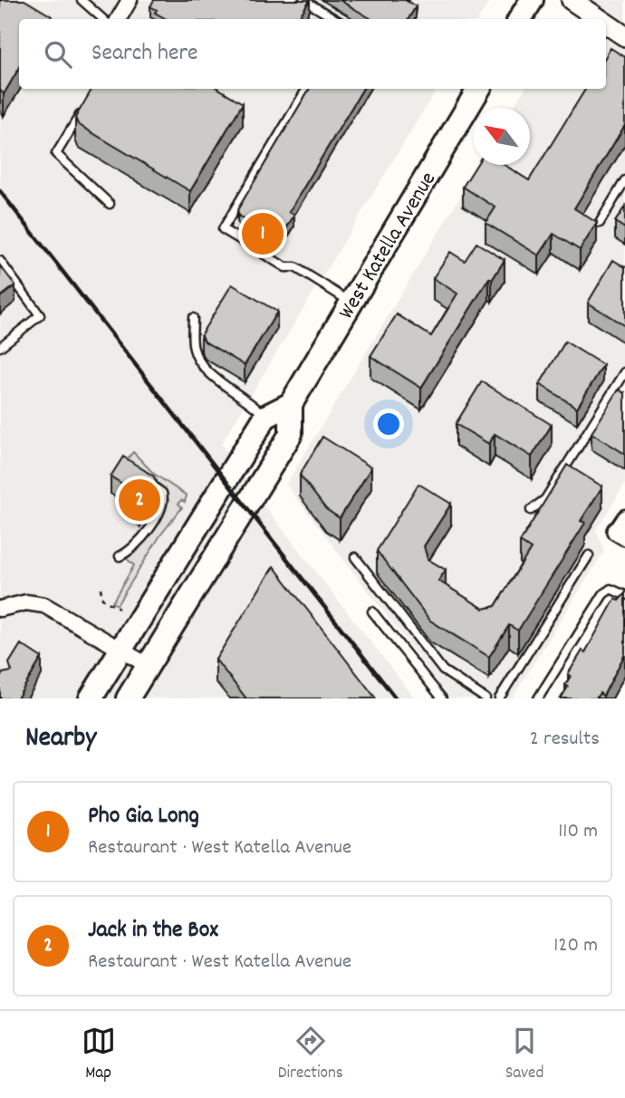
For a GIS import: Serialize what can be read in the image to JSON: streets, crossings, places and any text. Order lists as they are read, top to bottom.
{
  "streets": {
    "main road": ["West Katella Avenue"]
  },
  "north": "top left",
  "page": {
    "search": "Search here",
    "pins": ["1", "2"],
    "heading": ["Nearby", "2 results"],
    "list": [
      {
        "mark": "1",
        "name": "Pho Gia Long",
        "note": "Restaurant · West Katella Avenue",
        "value": "110 m"
      },
      {
        "mark": "2",
        "name": "Jack in the Box",
        "note": "Restaurant · West Katella Avenue",
        "value": "120 m"
      }
    ],
    "nav": ["Map", "Directions", "Saved"]
  }
}
